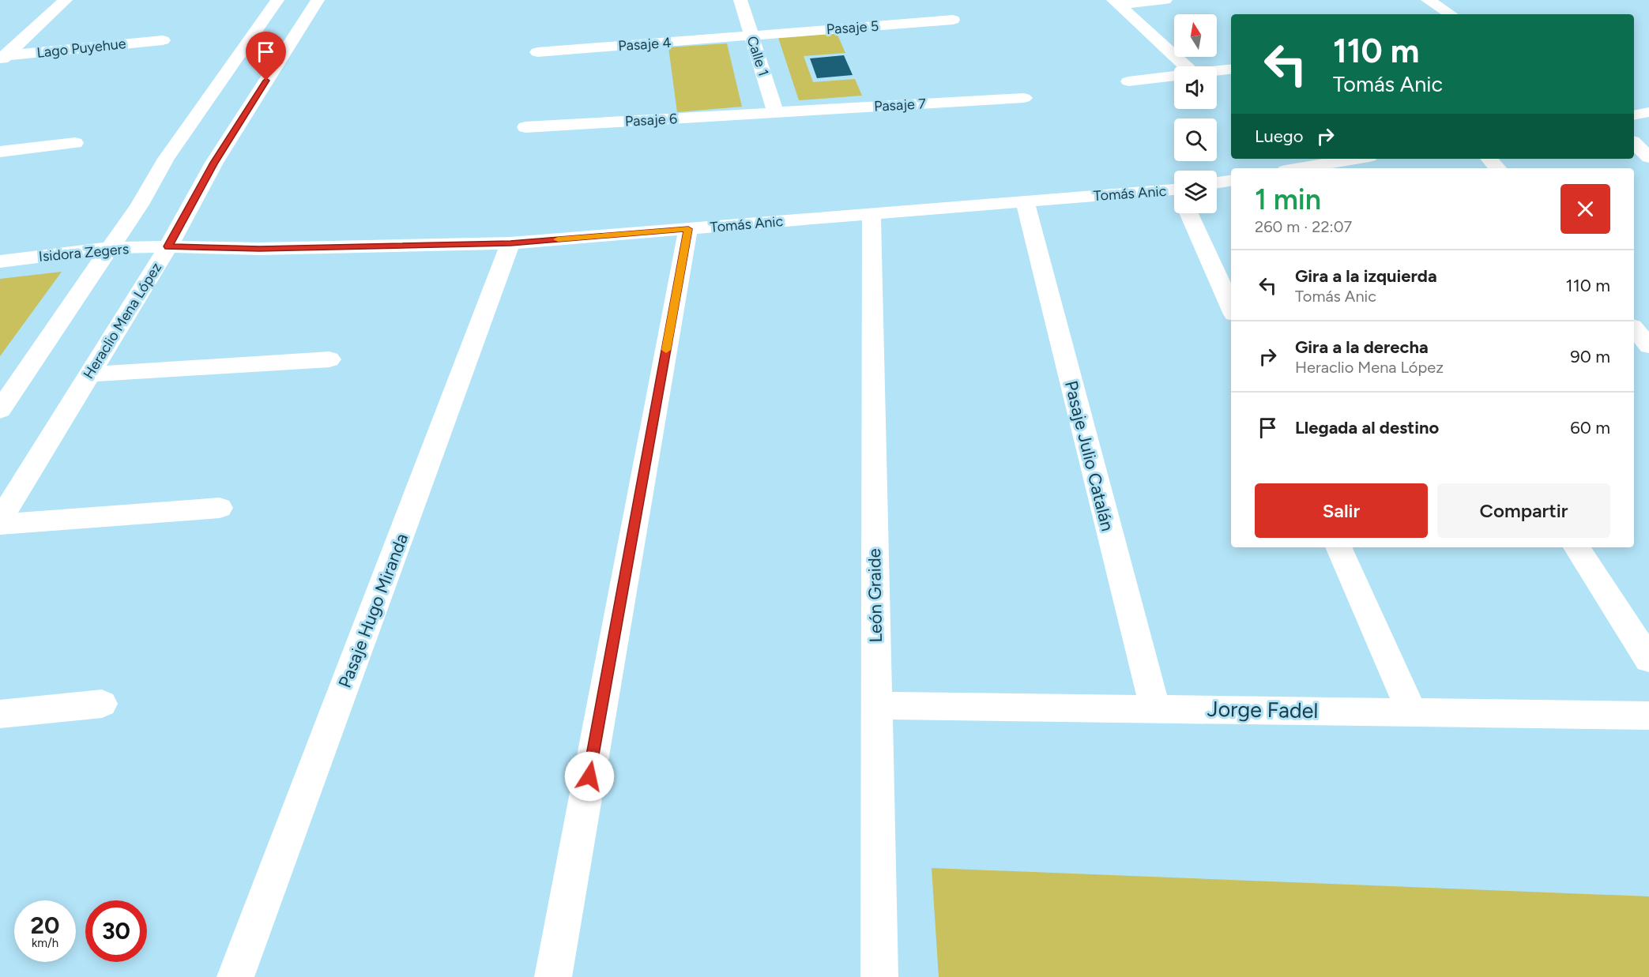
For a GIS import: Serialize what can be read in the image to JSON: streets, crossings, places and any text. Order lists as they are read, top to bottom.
{
  "streets": {
    "street": [
      "Pasaje 5",
      "Pasaje 4",
      "Lago Puyehue",
      "Calle 1",
      "Pasaje 7",
      "Pasaje 6",
      "Tomás Anic",
      "Isidora Zegers",
      "Heraclio Mena López",
      "Pasaje Julio Catalán",
      "León Graide",
      "Pasaje Hugo Miranda",
      "Jorge Fadel"
    ]
  },
  "crossings": [
    ["Pasaje 5", "Pasaje 4"],
    ["Pasaje 5", "Calle 1"],
    ["Pasaje 4", "Calle 1"],
    ["Calle 1", "Pasaje 7"],
    ["Calle 1", "Pasaje 6"],
    ["Pasaje 7", "Pasaje 6"],
    ["Tomás Anic", "Isidora Zegers"],
    ["Tomás Anic", "Heraclio Mena López"],
    ["Tomás Anic", "Pasaje Julio Catalán"],
    ["Tomás Anic", "León Graide"],
    ["Tomás Anic", "Pasaje Hugo Miranda"],
    ["Isidora Zegers", "Heraclio Mena López"],
    ["Pasaje Julio Catalán", "Jorge Fadel"],
    ["León Graide", "Jorge Fadel"]
  ],
  "north": "top",
  "page": {
    "turn": ["110 m", "Tomás Anic"],
    "then": "Luego",
    "heading": ["1 min", "260 m · 22:07"],
    "list": [
      {
        "name": "Gira a la izquierda",
        "note": "Tomás Anic",
        "value": "110 m"
      },
      {
        "name": "Gira a la derecha",
        "note": "Heraclio Mena López",
        "value": "90 m"
      },
      {
        "name": "Llegada al destino",
        "value": "60 m"
      }
    ],
    "buttons": ["Salir", "Compartir"],
    "speed": "20 km/h",
    "limit": "30"
  }
}
